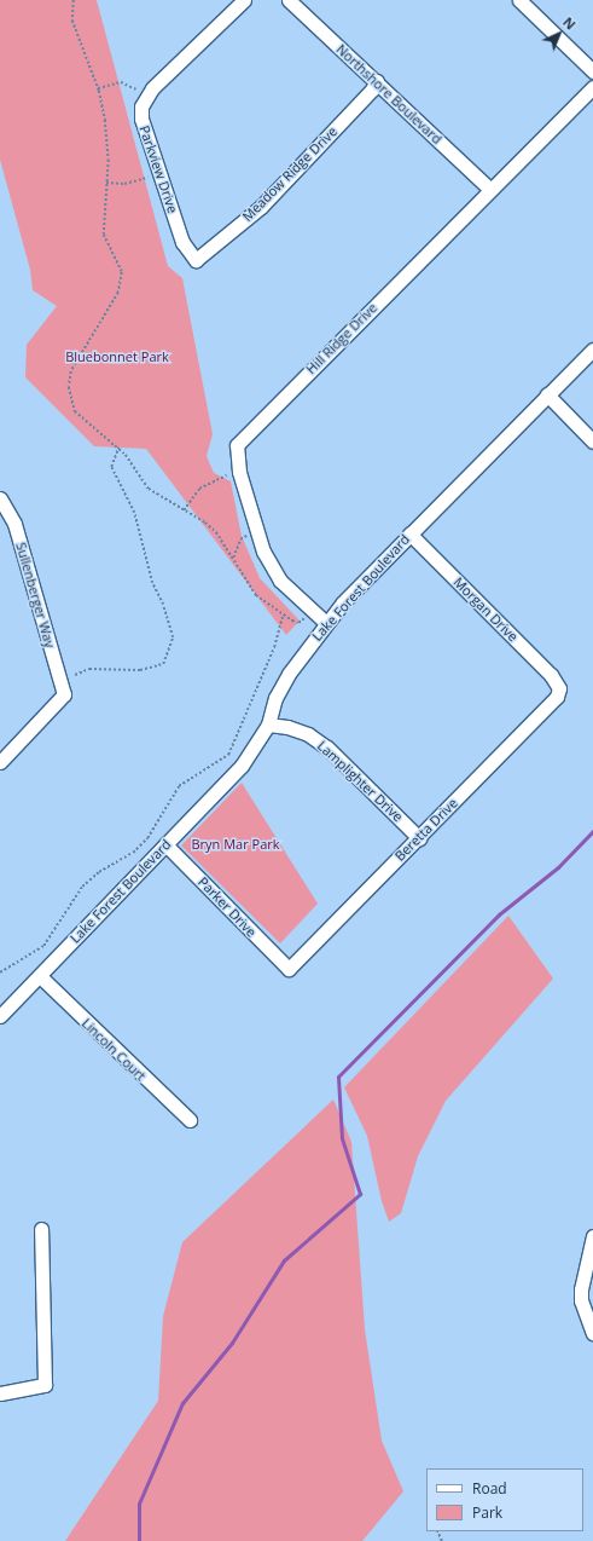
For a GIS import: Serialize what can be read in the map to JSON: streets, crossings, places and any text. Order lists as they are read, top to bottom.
{
  "streets": {
    "street": [
      "Northshore Boulevard",
      "Parkview Drive",
      "Meadow Ridge Drive",
      "Hill Ridge Drive",
      "Lake Forest Boulevard",
      "Sullenberger Way",
      "Morgan Drive",
      "Lamplighter Drive",
      "Beretta Drive",
      "Parker Drive",
      "Lincoln Court"
    ]
  },
  "crossings": [
    ["Northshore Boulevard", "Meadow Ridge Drive"],
    ["Northshore Boulevard", "Hill Ridge Drive"],
    ["Parkview Drive", "Meadow Ridge Drive"],
    ["Hill Ridge Drive", "Lake Forest Boulevard"],
    ["Lake Forest Boulevard", "Morgan Drive"],
    ["Lake Forest Boulevard", "Lamplighter Drive"],
    ["Lake Forest Boulevard", "Parker Drive"],
    ["Lake Forest Boulevard", "Lincoln Court"],
    ["Morgan Drive", "Beretta Drive"],
    ["Lamplighter Drive", "Beretta Drive"],
    ["Beretta Drive", "Parker Drive"]
  ],
  "parks": ["Bluebonnet Park", "Bryn Mar Park"],
  "legend": ["Road", "Park"],
  "north": "top right"
}
